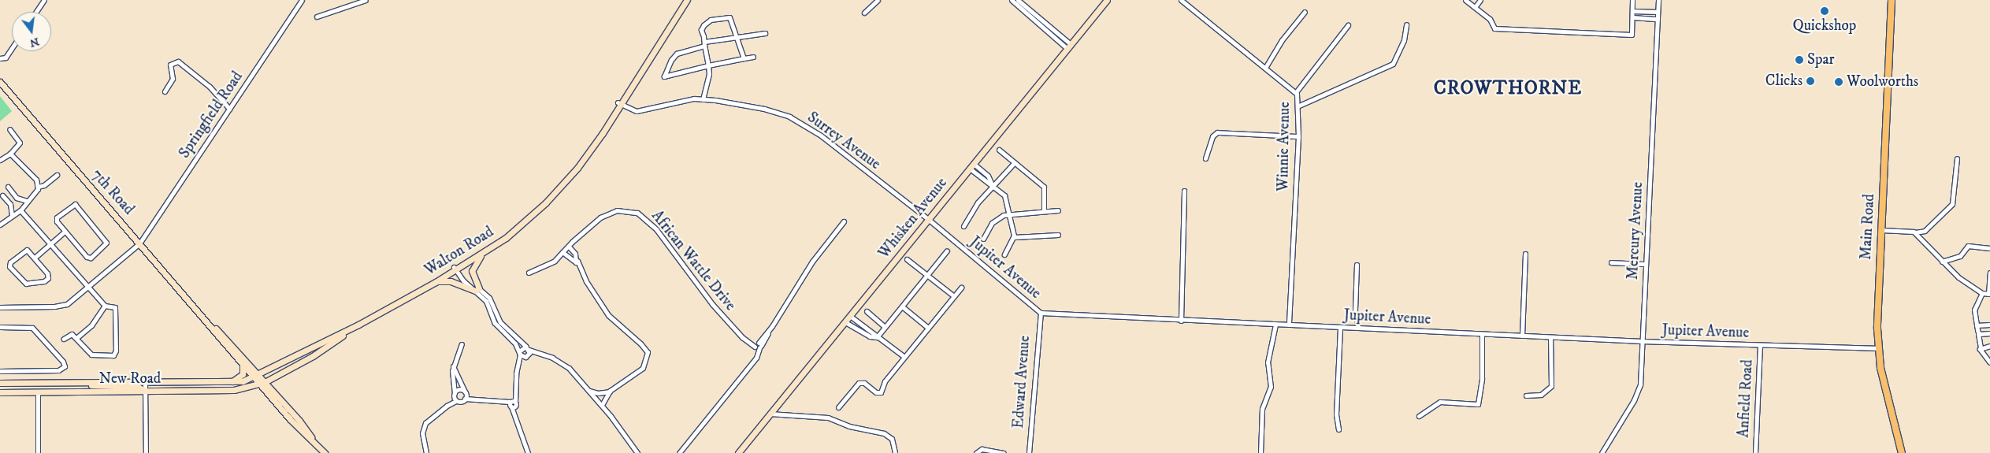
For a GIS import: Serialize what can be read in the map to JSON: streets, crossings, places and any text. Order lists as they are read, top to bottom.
{
  "streets": {
    "main road": [
      "7th Road",
      "Whisken Avenue",
      "Main Road",
      "Walton Road",
      "New Road"
    ],
    "street": [
      "Springfield Road",
      "Surrey Avenue",
      "Winnie Avenue",
      "Mercury Avenue",
      "African Wattle Drive",
      "Jupiter Avenue",
      "Edward Avenue",
      "Anfield Road"
    ]
  },
  "crossings": [
    ["Springfield Road", "7th Road"],
    ["Surrey Avenue", "Whisken Avenue"],
    ["Surrey Avenue", "Walton Road"],
    ["Surrey Avenue", "Jupiter Avenue"],
    ["Winnie Avenue", "Jupiter Avenue"],
    ["7th Road", "Walton Road"],
    ["7th Road", "New Road"],
    ["Whisken Avenue", "Jupiter Avenue"],
    ["Main Road", "Jupiter Avenue"],
    ["Mercury Avenue", "Jupiter Avenue"],
    ["Walton Road", "New Road"],
    ["Jupiter Avenue", "Edward Avenue"],
    ["Jupiter Avenue", "Anfield Road"]
  ],
  "districts": ["CROWTHORNE"],
  "places": [
    "Quickshop",
    "Spar",
    "Clicks",
    "Woolworths"
  ],
  "north": "bottom"
}
